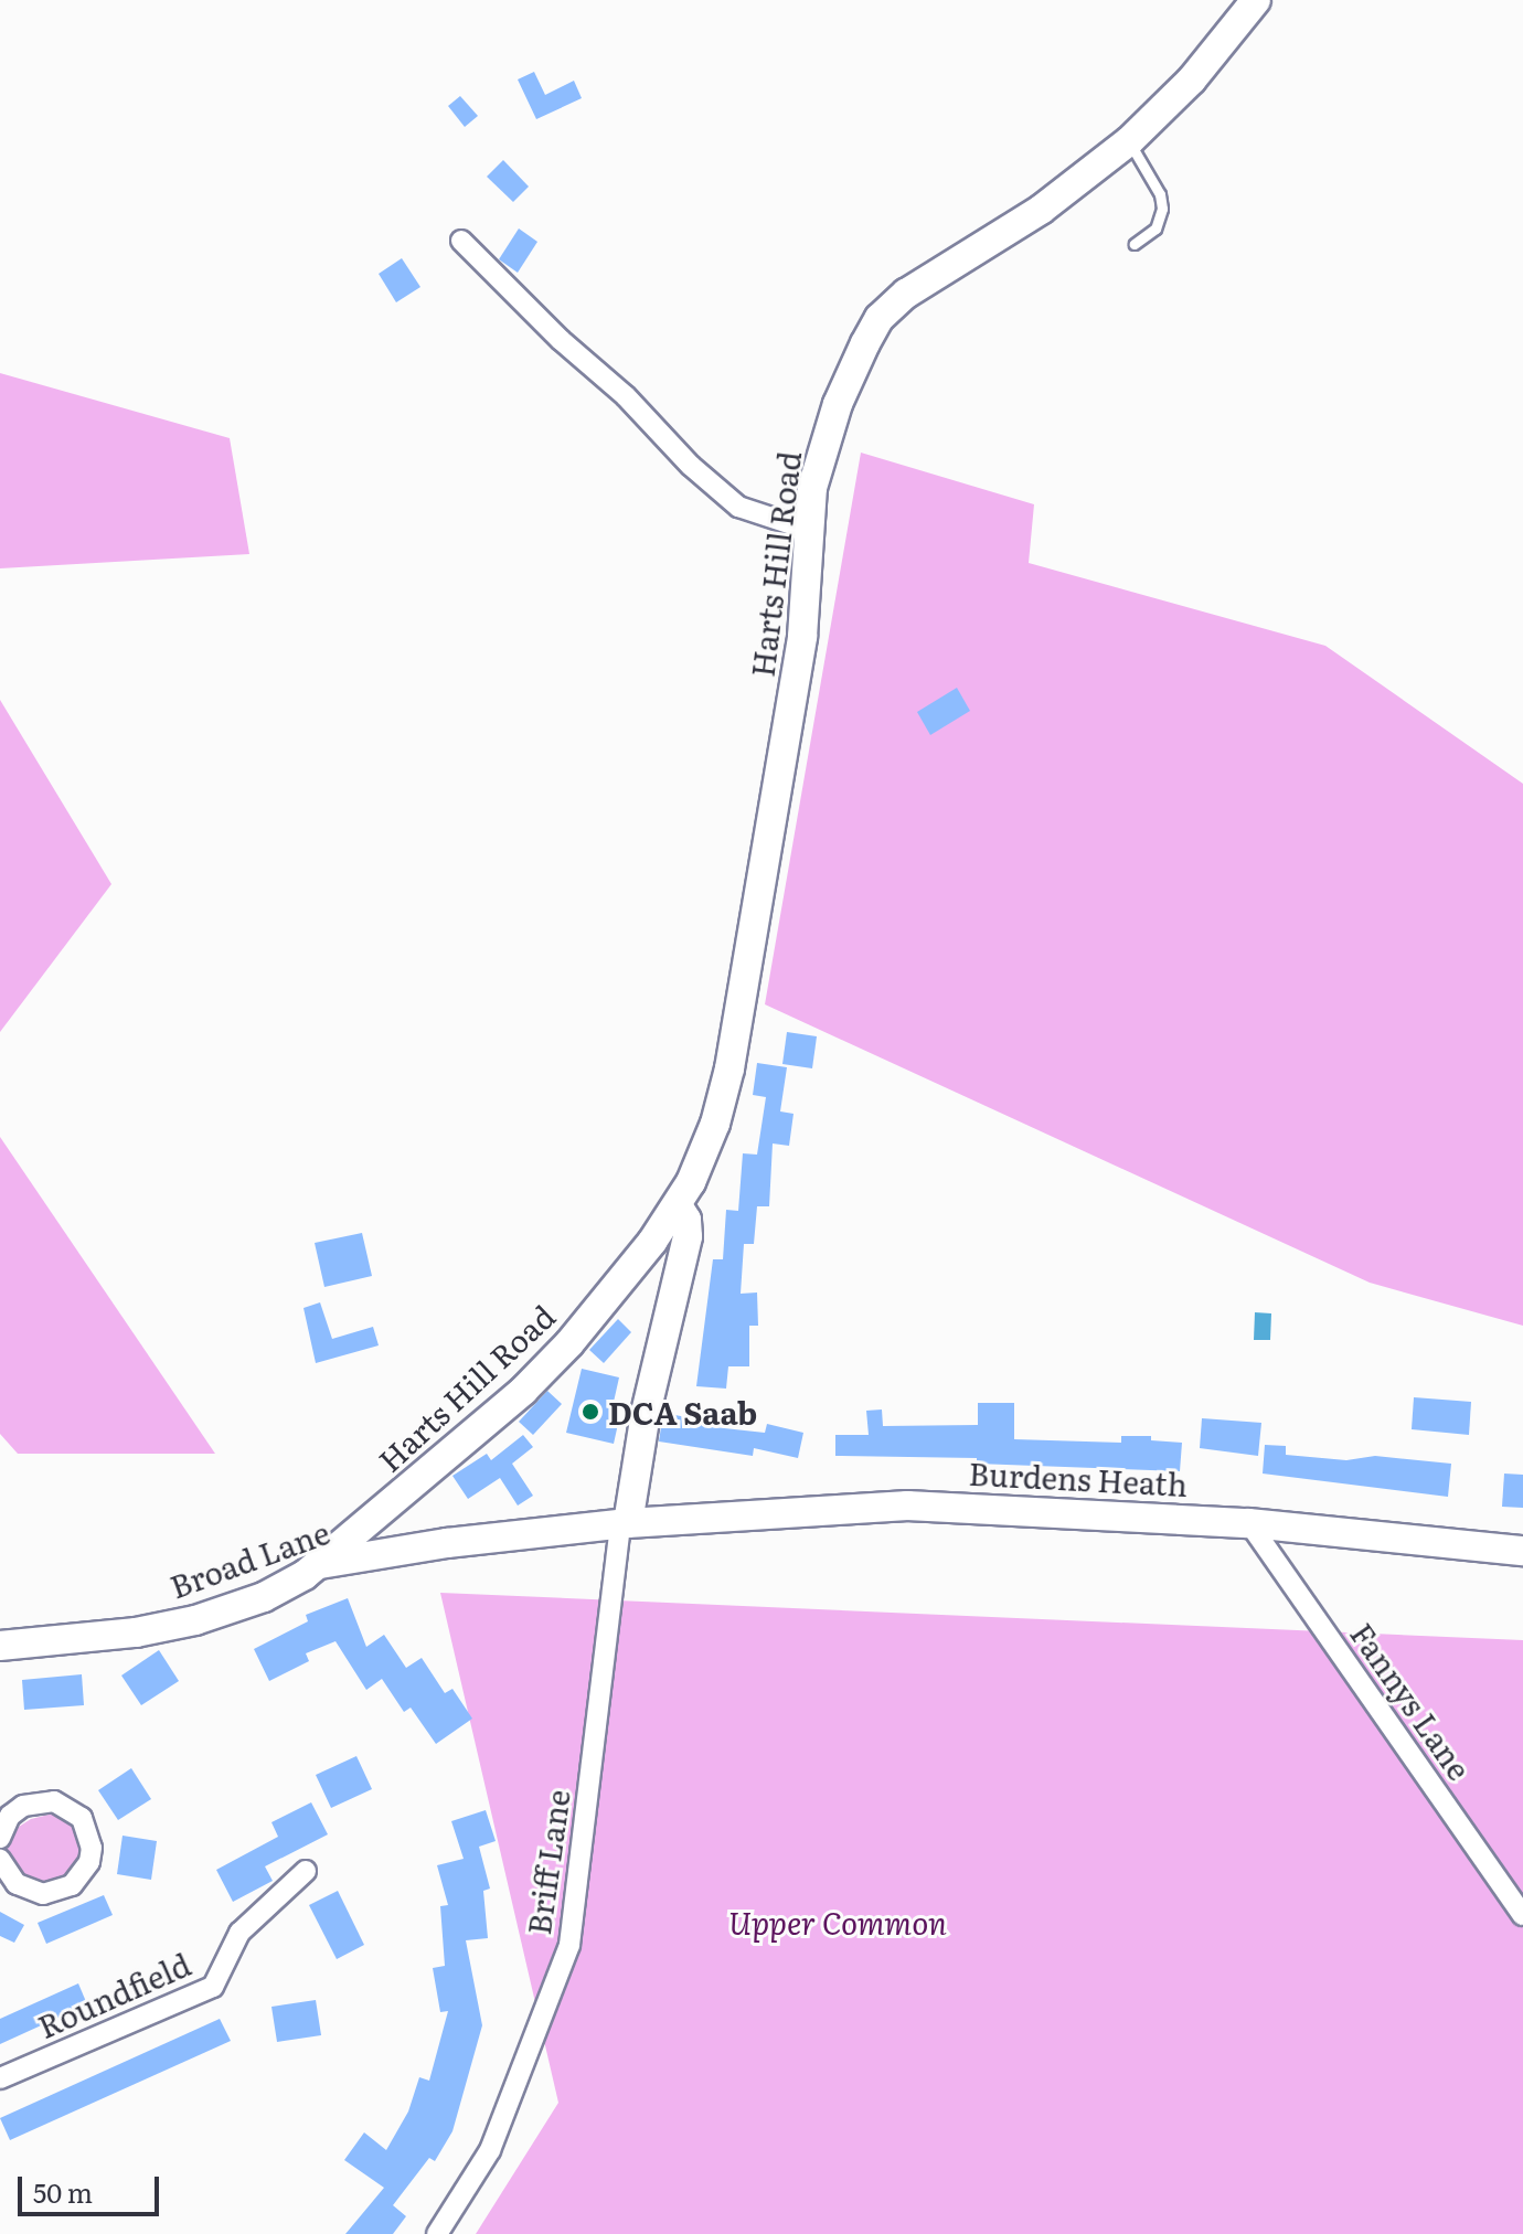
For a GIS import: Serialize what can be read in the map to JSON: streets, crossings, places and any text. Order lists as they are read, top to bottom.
{
  "streets": {
    "street": [
      "Harts Hill Road",
      "Burdens Heath",
      "Broad Lane",
      "Fannys Lane",
      "Briff Lane",
      "Roundfield"
    ]
  },
  "crossings": [
    ["Harts Hill Road", "Broad Lane"],
    ["Burdens Heath", "Broad Lane"],
    ["Burdens Heath", "Fannys Lane"],
    ["Burdens Heath", "Briff Lane"],
    ["Broad Lane", "Briff Lane"]
  ],
  "parks": ["Upper Common"],
  "places": ["DCA Saab"],
  "scale_bar": "50 m"
}
